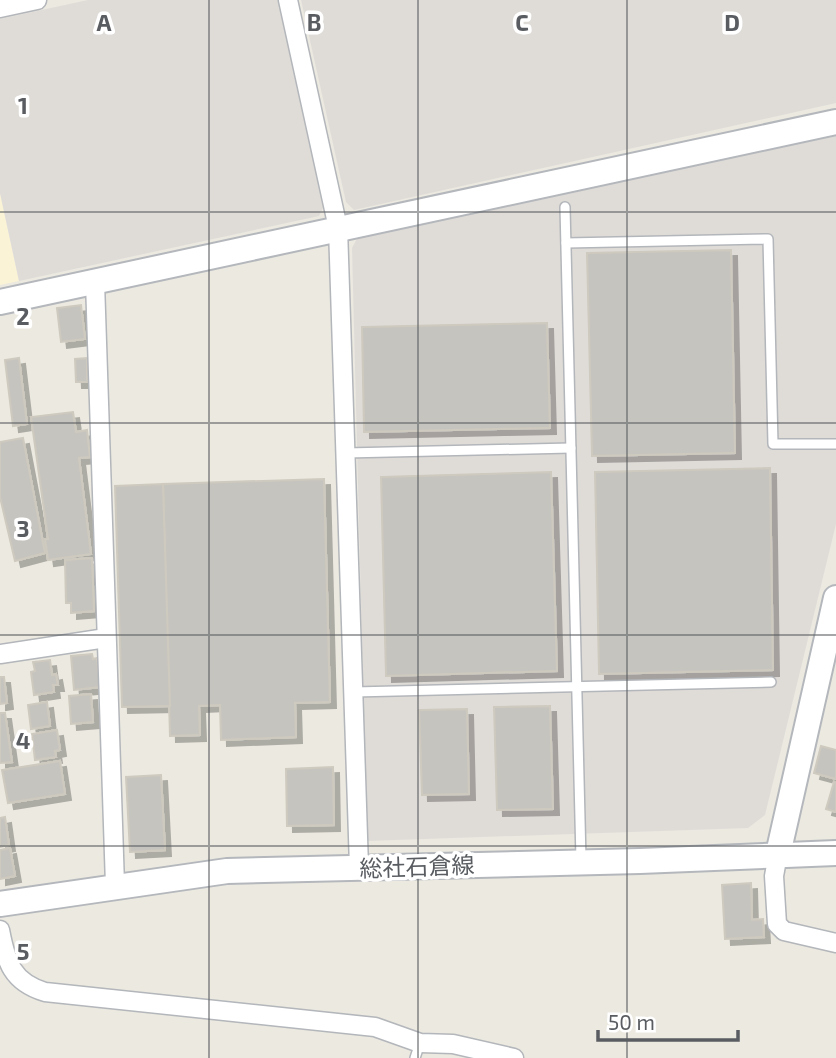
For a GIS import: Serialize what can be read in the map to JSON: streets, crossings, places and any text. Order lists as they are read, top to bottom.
{
  "streets": {
    "street": ["総社石倉線"]
  },
  "scale_bar": "50 m",
  "grid": {
    "columns": [
      "A",
      "B",
      "C",
      "D"
    ],
    "rows": [
      "1",
      "2",
      "3",
      "4",
      "5"
    ]
  }
}
